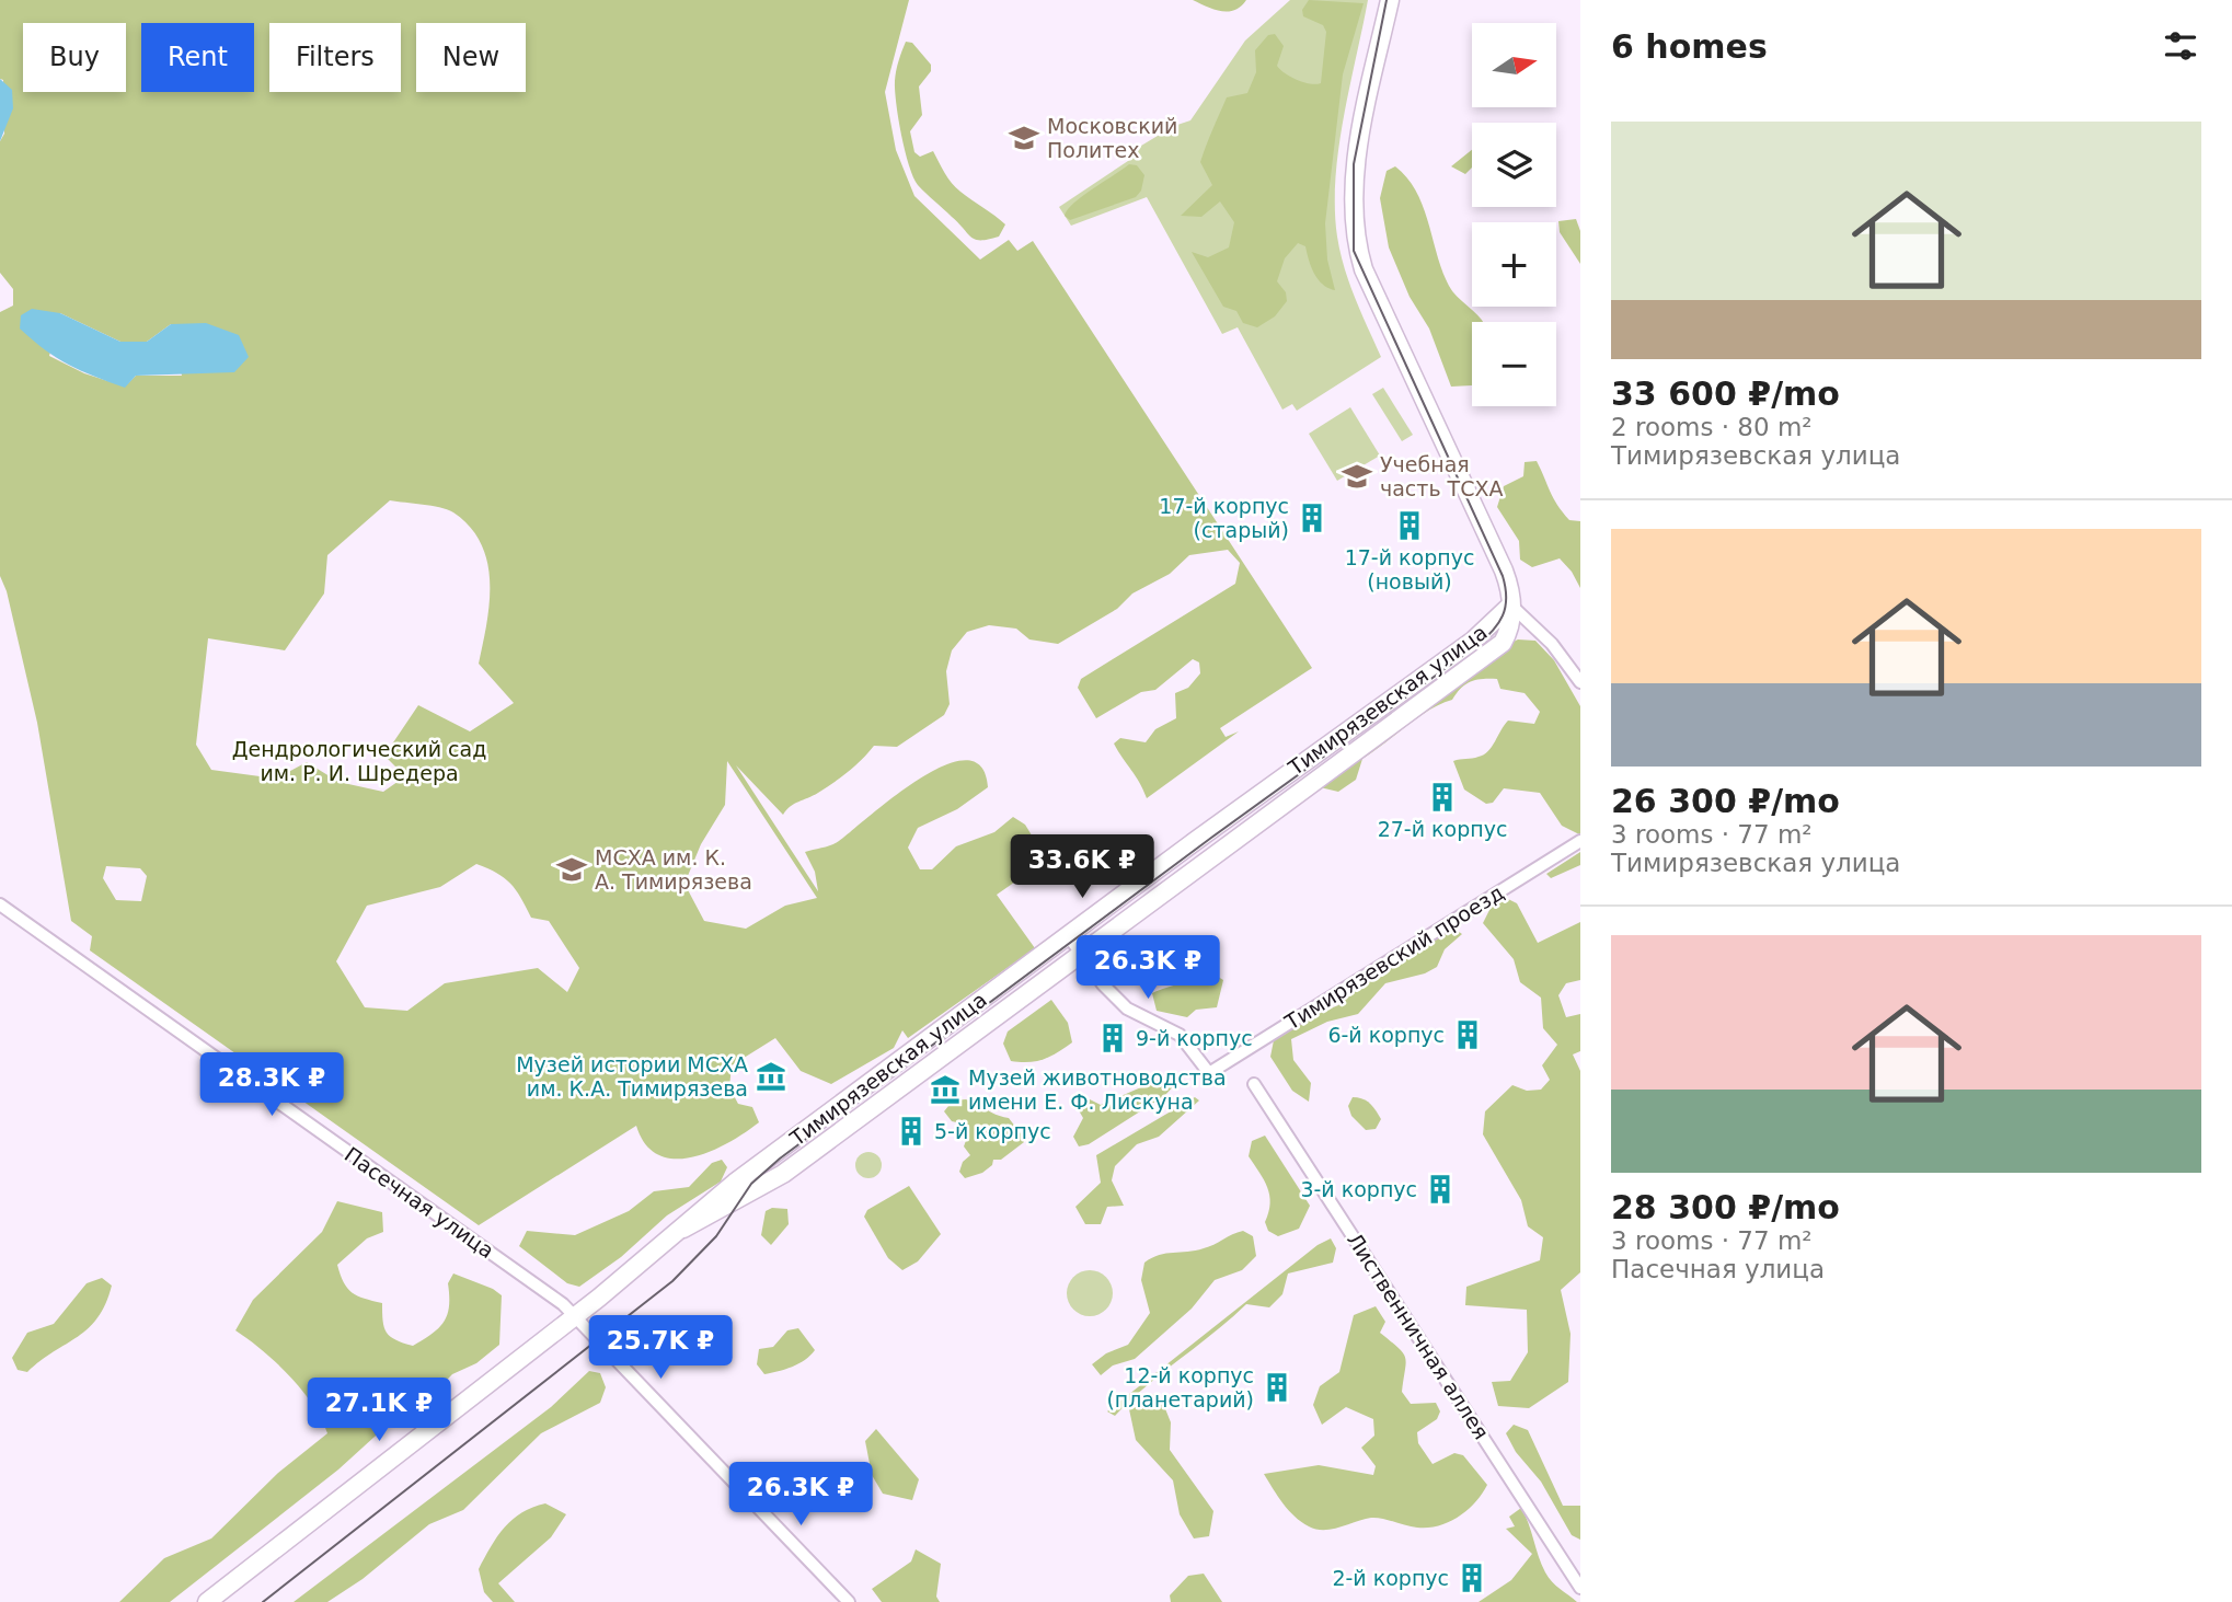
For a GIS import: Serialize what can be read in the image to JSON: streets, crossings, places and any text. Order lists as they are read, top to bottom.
{
  "streets": {
    "main road": ["Тимирязевская улица"],
    "street": ["Тимирязевский проезд", "Пасечная улица", "Лиственничная аллея"]
  },
  "crossings": [
    ["Тимирязевская улица", "Тимирязевский проезд"],
    ["Тимирязевская улица", "Пасечная улица"]
  ],
  "parks": ["Дендрологический сад им. Р. И. Шредера"],
  "places": {
    "school or university": ["Московский Политех", "Учебная часть ТСХА", "МСХА им. К. А. Тимирязева"],
    "building": [
      "17-й корпус (старый)",
      "17-й корпус (новый)",
      "27-й корпус",
      "6-й корпус",
      "9-й корпус",
      "5-й корпус",
      "3-й корпус",
      "12-й корпус (планетарий)",
      "2-й корпус"
    ],
    "museum": ["Музей истории МСХА им. К.А. Тимирязева", "Музей животноводства имени Е. Ф. Лискуна"]
  },
  "north": "right",
  "page": {
    "heading": "6 homes",
    "map_buttons": ["+", "−"],
    "chip": [
      "Buy",
      "Rent",
      "Filters",
      "New"
    ],
    "list": [
      {
        "name": "33 600 ₽/mo",
        "note": "2 rooms · 80 m² · Тимирязевская улица"
      },
      {
        "name": "26 300 ₽/mo",
        "note": "3 rooms · 77 m² · Тимирязевская улица"
      },
      {
        "name": "28 300 ₽/mo",
        "note": "3 rooms · 77 m² · Пасечная улица"
      }
    ],
    "price": [
      "33.6K ₽",
      "26.3K ₽",
      "28.3K ₽",
      "25.7K ₽",
      "27.1K ₽",
      "26.3K ₽"
    ]
  }
}
